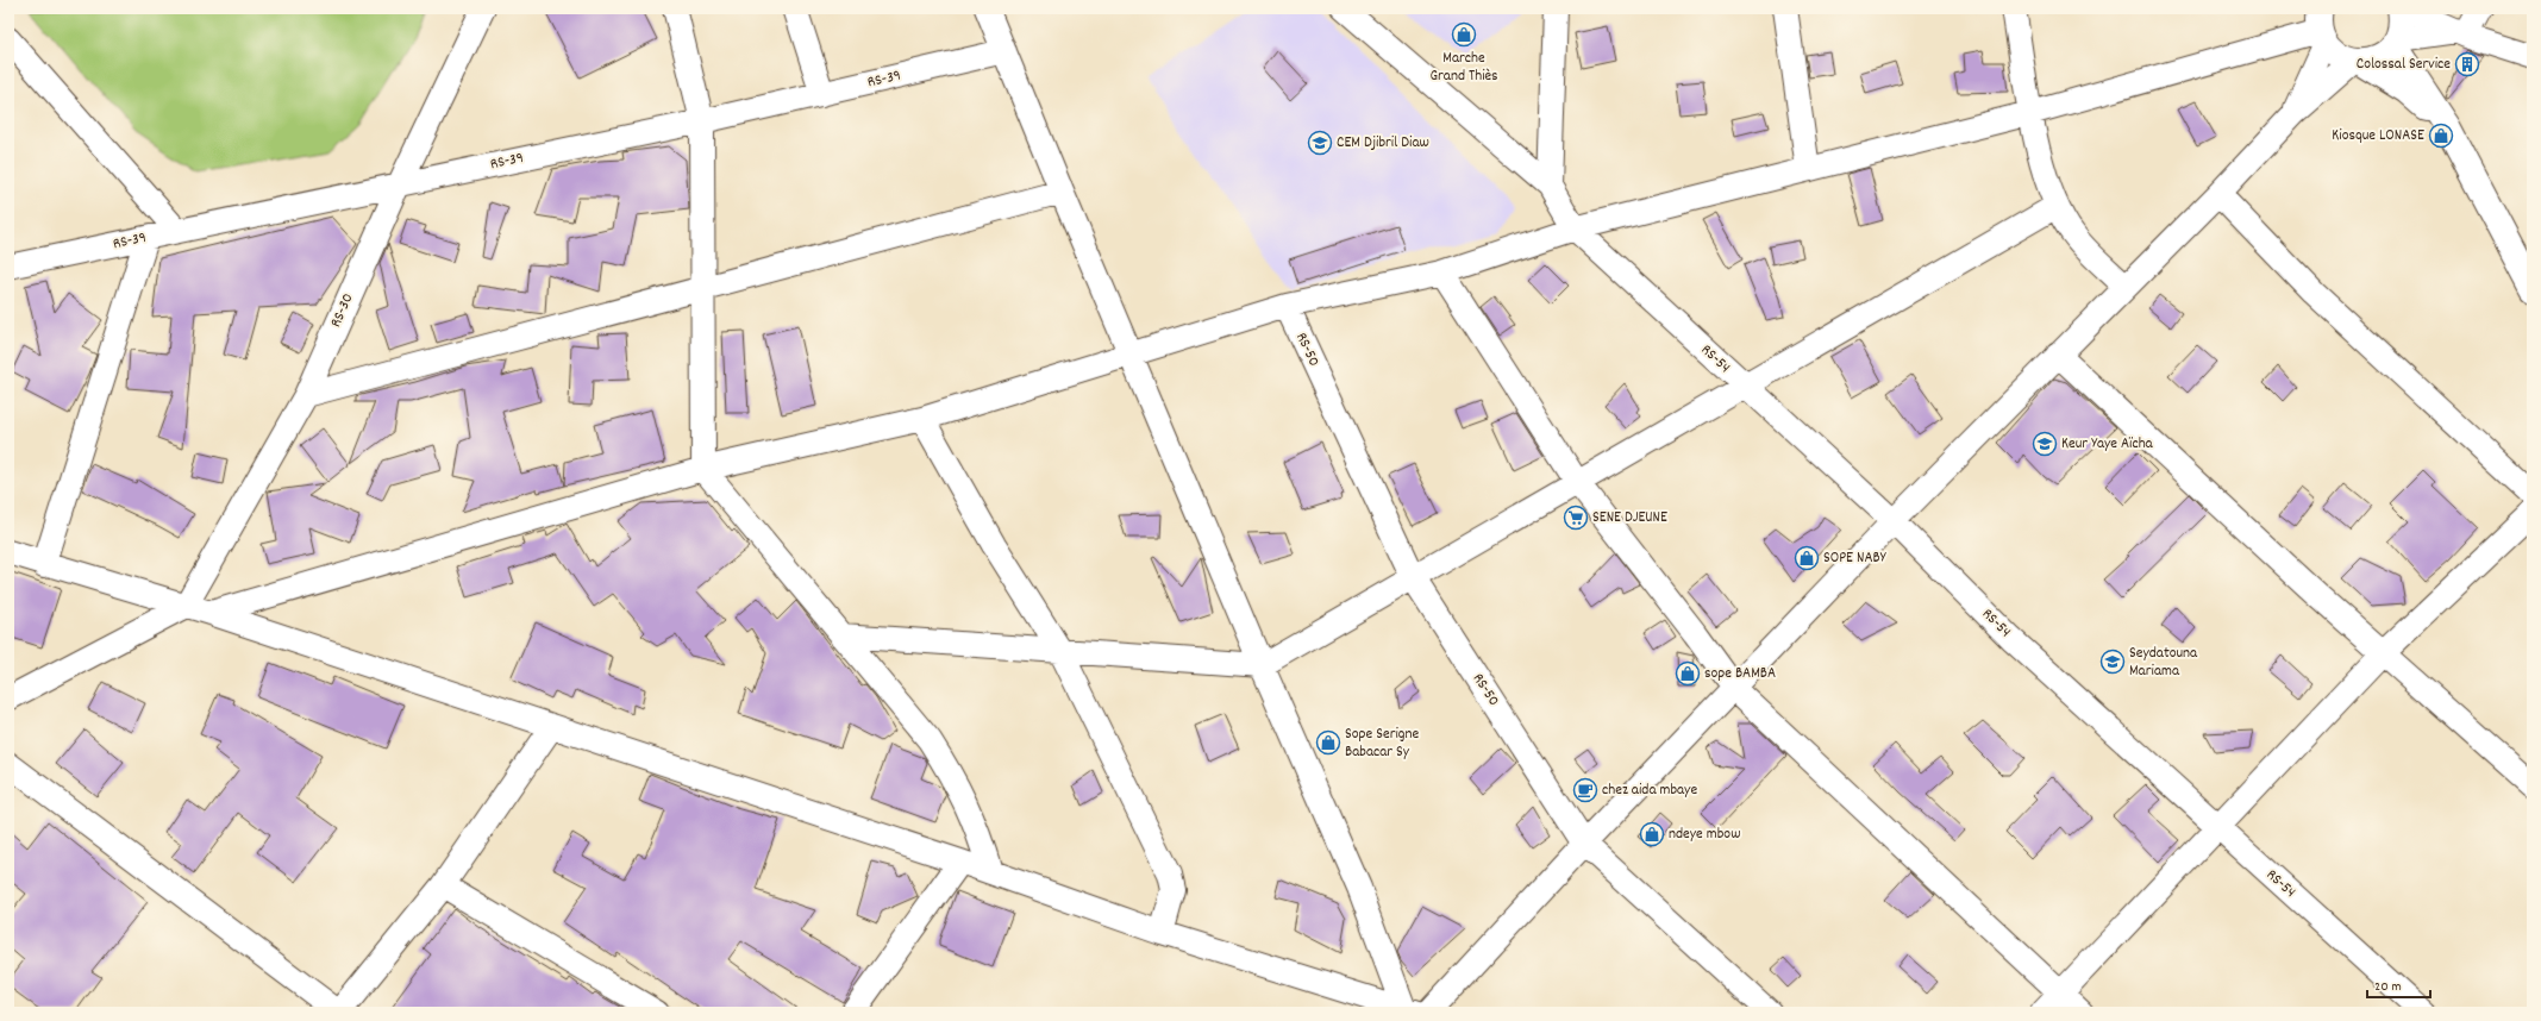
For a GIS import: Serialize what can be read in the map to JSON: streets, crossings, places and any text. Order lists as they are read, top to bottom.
{
  "streets": {
    "street": [
      "RS-39",
      "RS-30",
      "RS-50",
      "RS-54"
    ]
  },
  "crossings": [
    ["RS-39", "RS-30"]
  ],
  "places": {
    "shop": [
      "Marche Grand Thiès",
      "Kiosque LONASE",
      "SOPE NABY",
      "sope BAMBA",
      "Sope Serigne Babacar Sy",
      "ndeye mbow"
    ],
    "building": ["Colossal Service"],
    "school or university": ["CEM Djibril Diaw", "Keur Yaye Aïcha", "Seydatouna Mariama"],
    "supermarket": ["SENE DJEUNE"],
    "cafe": ["chez aida mbaye"]
  },
  "scale_bar": "20 m"
}
